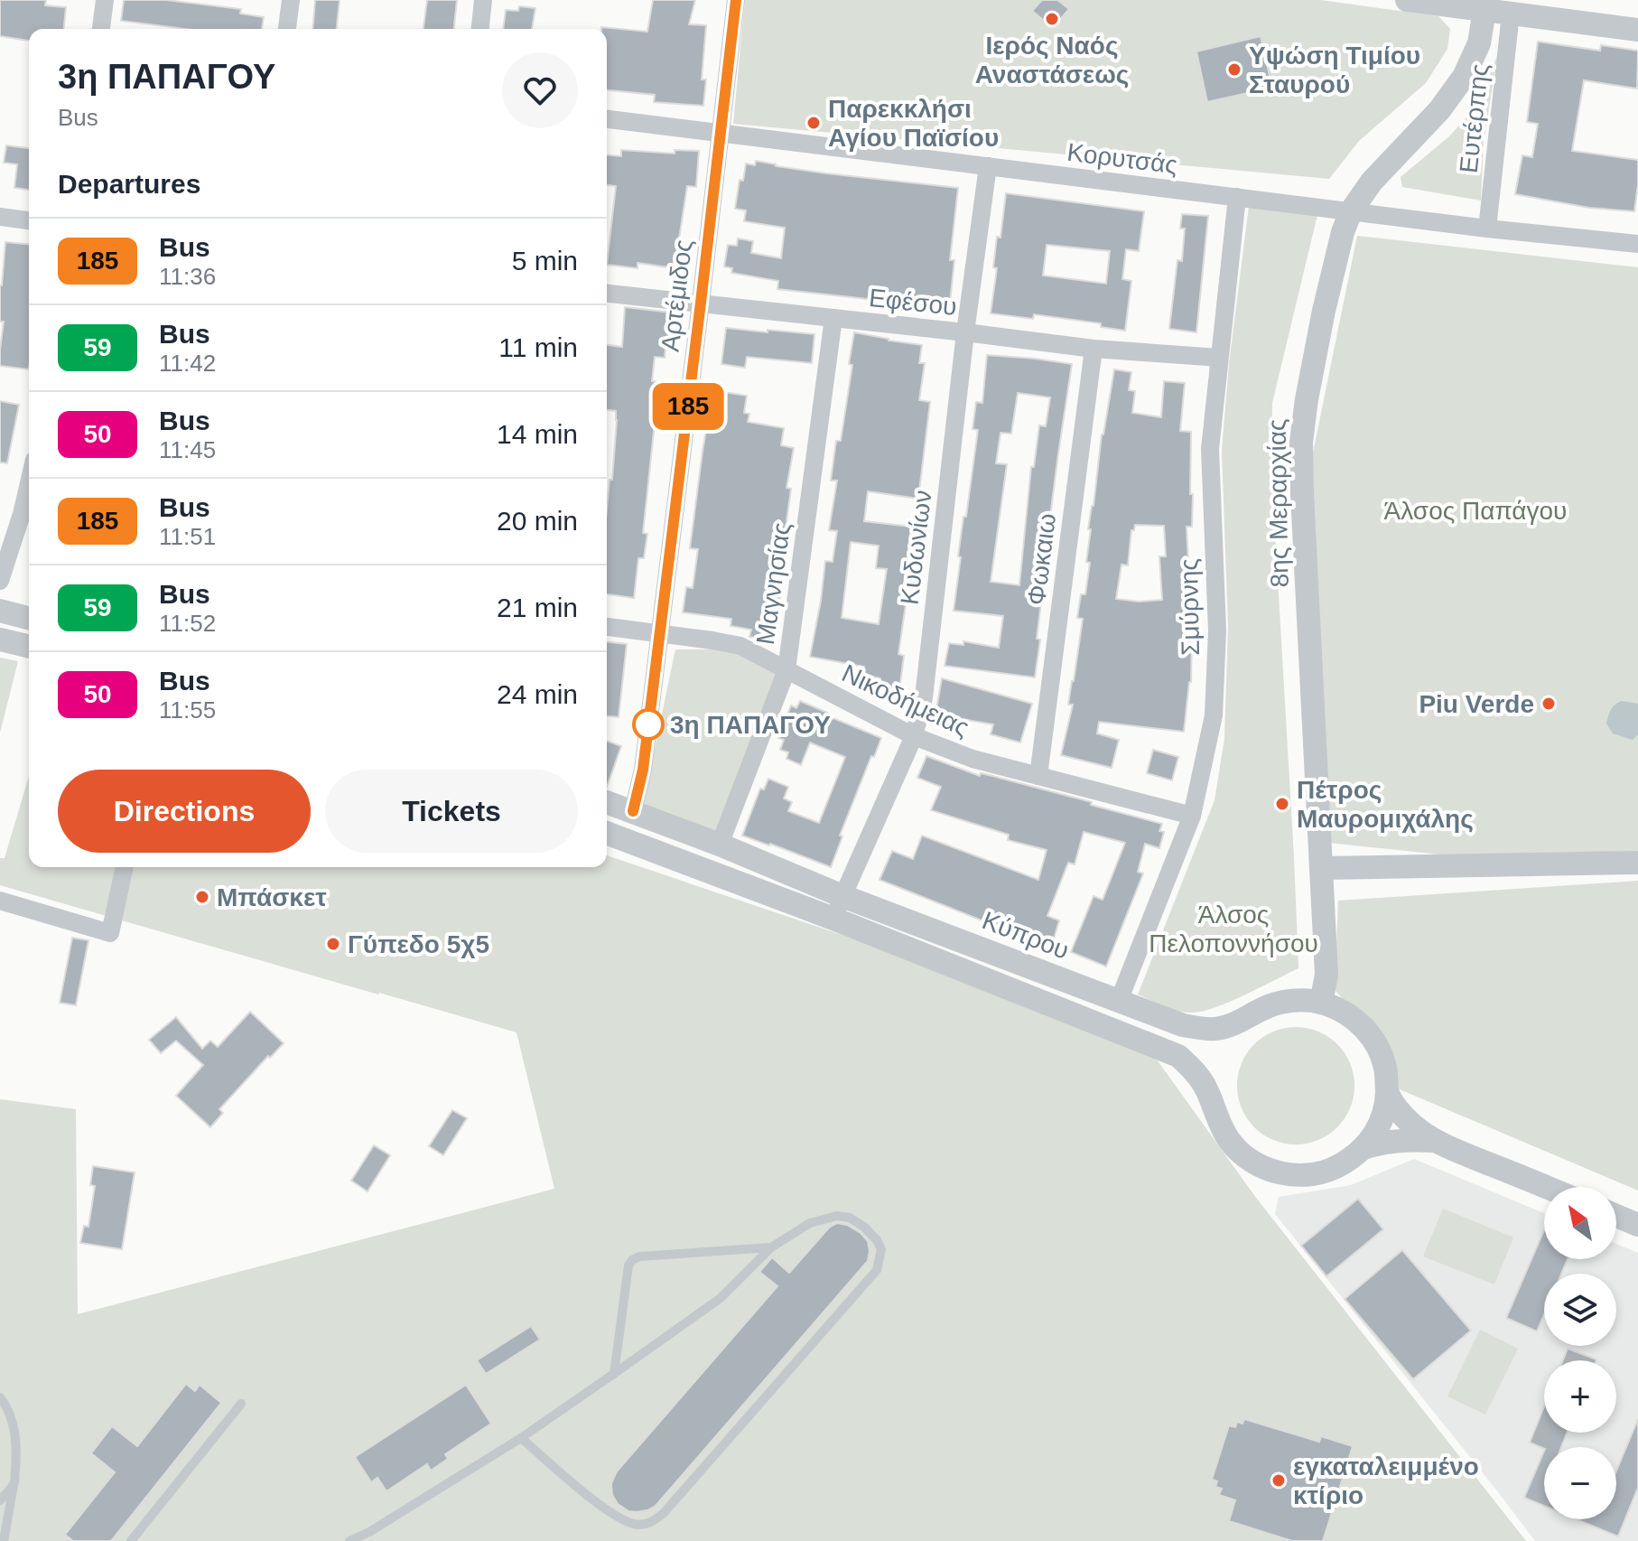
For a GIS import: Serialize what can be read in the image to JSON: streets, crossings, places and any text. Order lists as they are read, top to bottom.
{
  "streets": {
    "street": [
      "Ευτέρπης",
      "Κορυτσάς",
      "Αρτέμιδος",
      "Εφέσου",
      "8ης Μεραρχίας",
      "Κυδωνίων",
      "Φωκαιω",
      "Μαγνησίας",
      "Σμύρνης",
      "Νικοδήμειας",
      "Κύπρου"
    ]
  },
  "crossings": [
    ["Ευτέρπης", "Κορυτσάς"],
    ["Κορυτσάς", "Αρτέμιδος"],
    ["Κορυτσάς", "8ης Μεραρχίας"],
    ["Κορυτσάς", "Κυδωνίων"],
    ["Κορυτσάς", "Σμύρνης"],
    ["Αρτέμιδος", "Εφέσου"],
    ["Αρτέμιδος", "Νικοδήμειας"],
    ["Αρτέμιδος", "Κύπρου"],
    ["Εφέσου", "Κυδωνίων"],
    ["Εφέσου", "Φωκαιω"],
    ["Εφέσου", "Μαγνησίας"],
    ["Εφέσου", "Σμύρνης"],
    ["8ης Μεραρχίας", "Κύπρου"],
    ["Κυδωνίων", "Νικοδήμειας"],
    ["Κυδωνίων", "Κύπρου"],
    ["Φωκαιω", "Νικοδήμειας"],
    ["Μαγνησίας", "Νικοδήμειας"],
    ["Μαγνησίας", "Κύπρου"],
    ["Σμύρνης", "Νικοδήμειας"],
    ["Σμύρνης", "Κύπρου"]
  ],
  "parks": ["Άλσος Παπάγου", "Άλσος Πελοποννήσου"],
  "places": [
    "Ιερός Ναός Αναστάσεως",
    "Υψώση Τιμίου Σταυρού",
    "Παρεκκλήσι Αγίου Παϊσίου",
    "Piu Verde",
    "3η ΠΑΠΑΓΟΥ",
    "Πέτρος Μαυρομιχάλης",
    "Μπάσκετ",
    "Γύπεδο 5χ5",
    "εγκαταλειμμένο κτίριο"
  ],
  "lines": ["bus line 185"],
  "north": "top left",
  "page": {
    "on_map": "185",
    "heading": [
      ["3η ΠΑΠΑΓΟΥ", "Bus"],
      "Departures"
    ],
    "list": [
      {
        "mark": "185",
        "name": "Bus",
        "note": "11:36",
        "value": "5 min"
      },
      {
        "mark": "59",
        "name": "Bus",
        "note": "11:42",
        "value": "11 min"
      },
      {
        "mark": "50",
        "name": "Bus",
        "note": "11:45",
        "value": "14 min"
      },
      {
        "mark": "185",
        "name": "Bus",
        "note": "11:51",
        "value": "20 min"
      },
      {
        "mark": "59",
        "name": "Bus",
        "note": "11:52",
        "value": "21 min"
      },
      {
        "mark": "50",
        "name": "Bus",
        "note": "11:55",
        "value": "24 min"
      }
    ],
    "buttons": ["Directions", "Tickets"],
    "map_buttons": ["+", "−"]
  }
}
